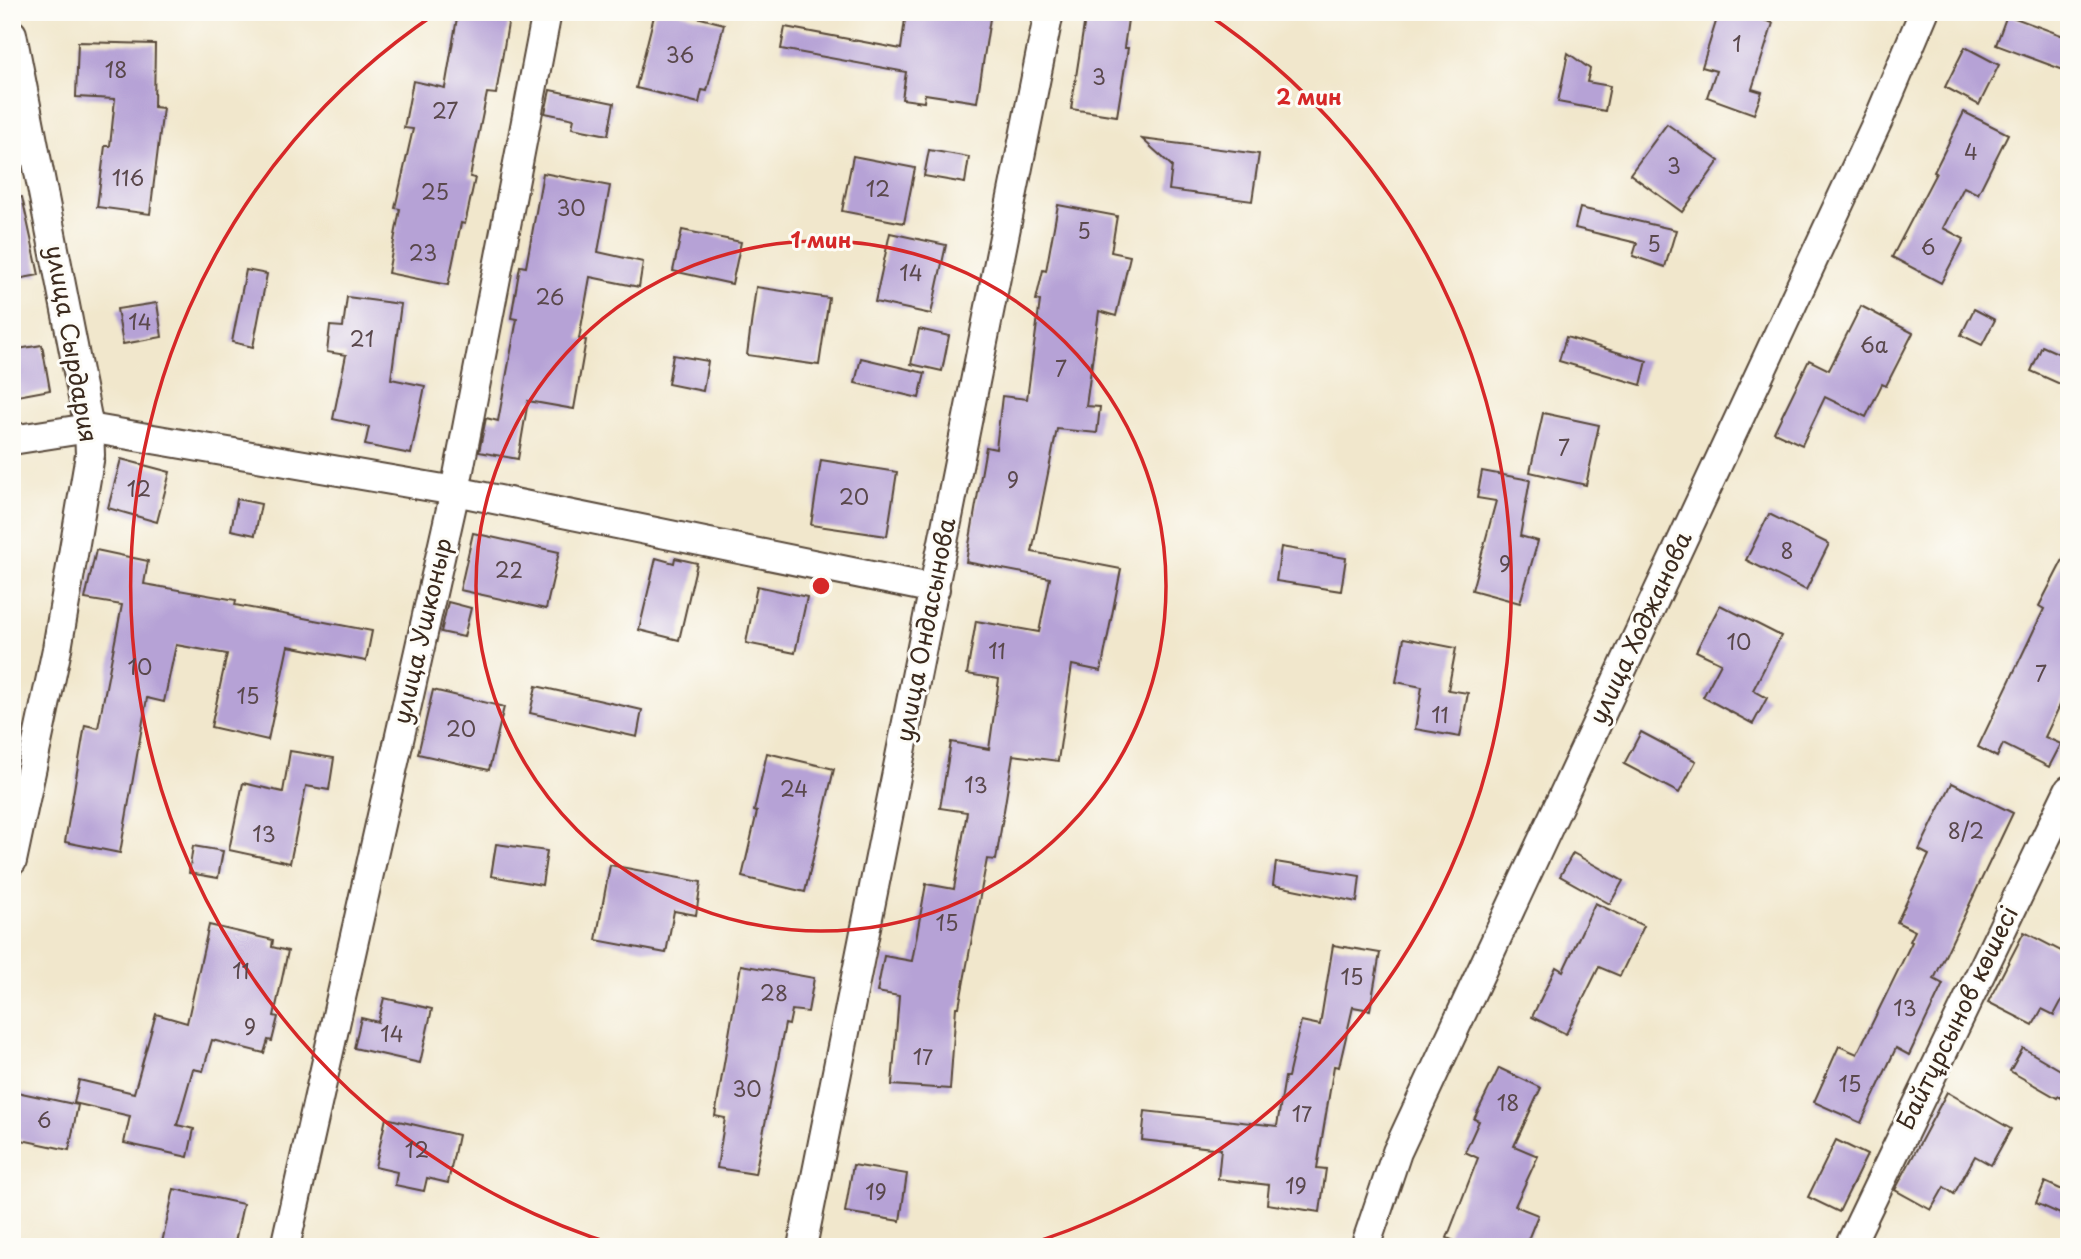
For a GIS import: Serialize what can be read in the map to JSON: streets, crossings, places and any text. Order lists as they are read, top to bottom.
{
  "streets": {
    "street": [
      "улица Сырдария",
      "улица Ходжанова",
      "улица Ондасынова",
      "улица Ушконыр",
      "Байтұрсынов көшесі"
    ]
  },
  "house_numbers": [
    "1",
    "36",
    "18",
    "3",
    "27",
    "4",
    "3",
    "116",
    "12",
    "25",
    "30",
    "5",
    "5",
    "6",
    "23",
    "14",
    "26",
    "14",
    "21",
    "6а",
    "7",
    "7",
    "9",
    "12",
    "20",
    "8",
    "9",
    "22",
    "10",
    "11",
    "10",
    "7",
    "15",
    "11",
    "20",
    "13",
    "24",
    "8/2",
    "13",
    "15",
    "11",
    "15",
    "28",
    "13",
    "9",
    "14",
    "17",
    "15",
    "30",
    "18",
    "17",
    "6",
    "12",
    "19",
    "19"
  ],
  "rings": ["2 мин", "1 мин"]
}
